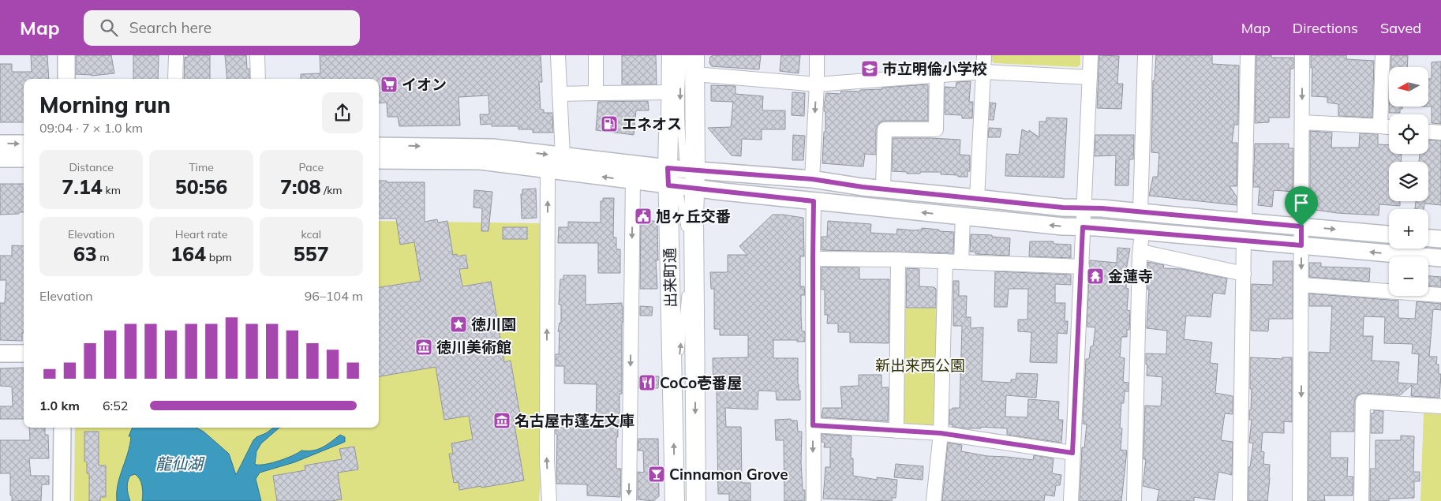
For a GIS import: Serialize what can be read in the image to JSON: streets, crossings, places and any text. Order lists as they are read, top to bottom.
{
  "streets": {
    "main road": ["出来町通"]
  },
  "water": ["龍仙湖"],
  "parks": ["新出来西公園"],
  "places": {
    "school or university": ["市立明倫小学校"],
    "supermarket": ["イオン"],
    "fuel station": ["エネオス"],
    "public building": ["旭ヶ丘交番"],
    "temple": ["金蓮寺"],
    "place": ["徳川園"],
    "museum": ["徳川美術館", "名古屋市蓬左文庫"],
    "restaurant": ["CoCo壱番屋"],
    "bar": ["Cinnamon Grove"]
  },
  "north": "left",
  "page": {
    "header": "Map",
    "search": "Search here",
    "nav": ["Map", "Directions", "Saved"],
    "map_buttons": ["+", "−"],
    "heading": ["Morning run", "09:04 · 7 × 1.0 km"],
    "stats": [
      ["Distance", "7.14 km"],
      ["Time", "50:56"],
      ["Pace", "7:08 /km"],
      ["Elevation", "63 m"],
      ["Heart rate", "164 bpm"],
      ["kcal", "557"]
    ],
    "chart": ["Elevation", "96–104 m"],
    "list": [
      {
        "name": "1.0 km",
        "note": "6:52"
      }
    ]
  }
}
